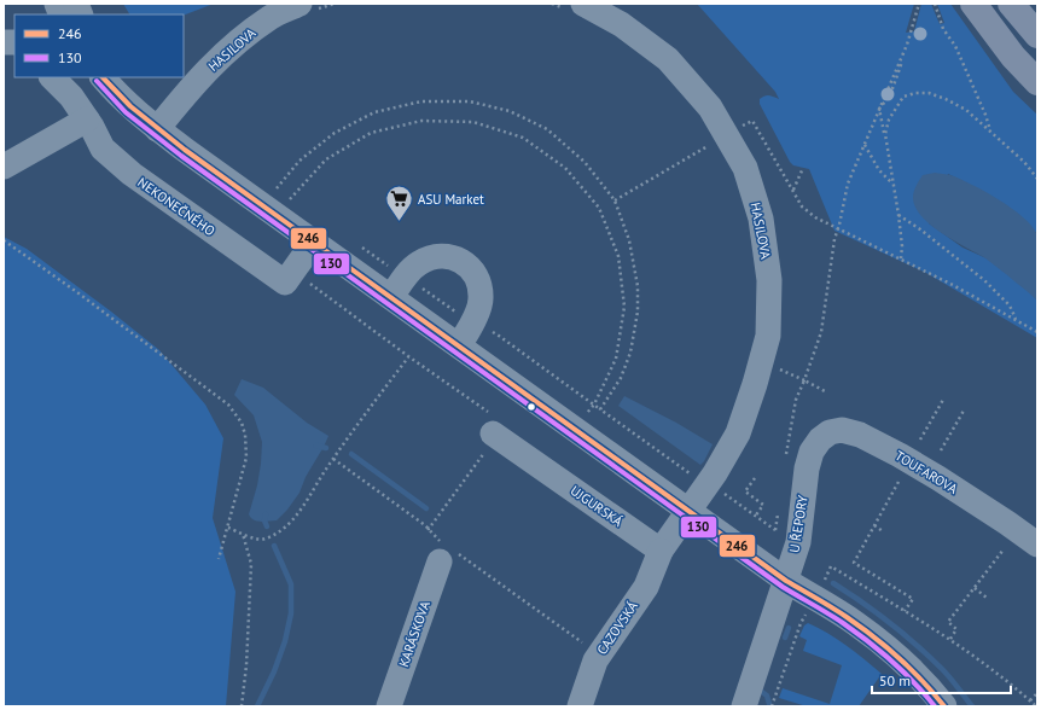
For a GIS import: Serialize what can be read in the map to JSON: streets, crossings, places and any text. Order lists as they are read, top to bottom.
{
  "streets": {
    "street": [
      "HASILOVA",
      "NEKONEČNÉHO",
      "TOUFAROVA",
      "UJGURSKÁ",
      "U ŘEPORY",
      "CAZOVSKÁ",
      "KARÁSKOVA"
    ]
  },
  "crossings": [
    ["TOUFAROVA", "U ŘEPORY"],
    ["UJGURSKÁ", "CAZOVSKÁ"]
  ],
  "places": {
    "supermarket": ["ASU Market"]
  },
  "lines": ["transit line 246", "transit line 130"],
  "legend": ["246", "130"],
  "scale_bar": "50 m"
}
